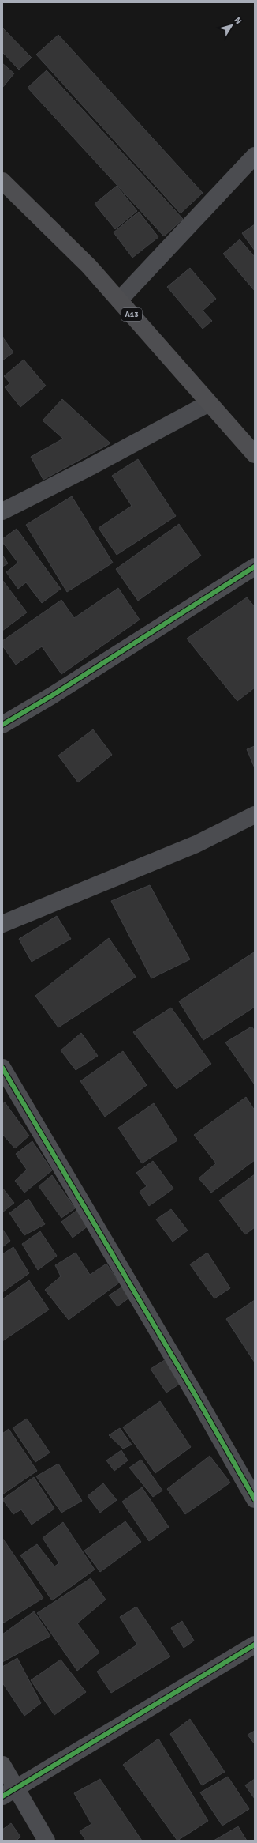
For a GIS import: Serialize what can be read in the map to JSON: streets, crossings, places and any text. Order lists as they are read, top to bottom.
{
  "streets": {
    "highway": ["A13"]
  },
  "north": "top right"
}
